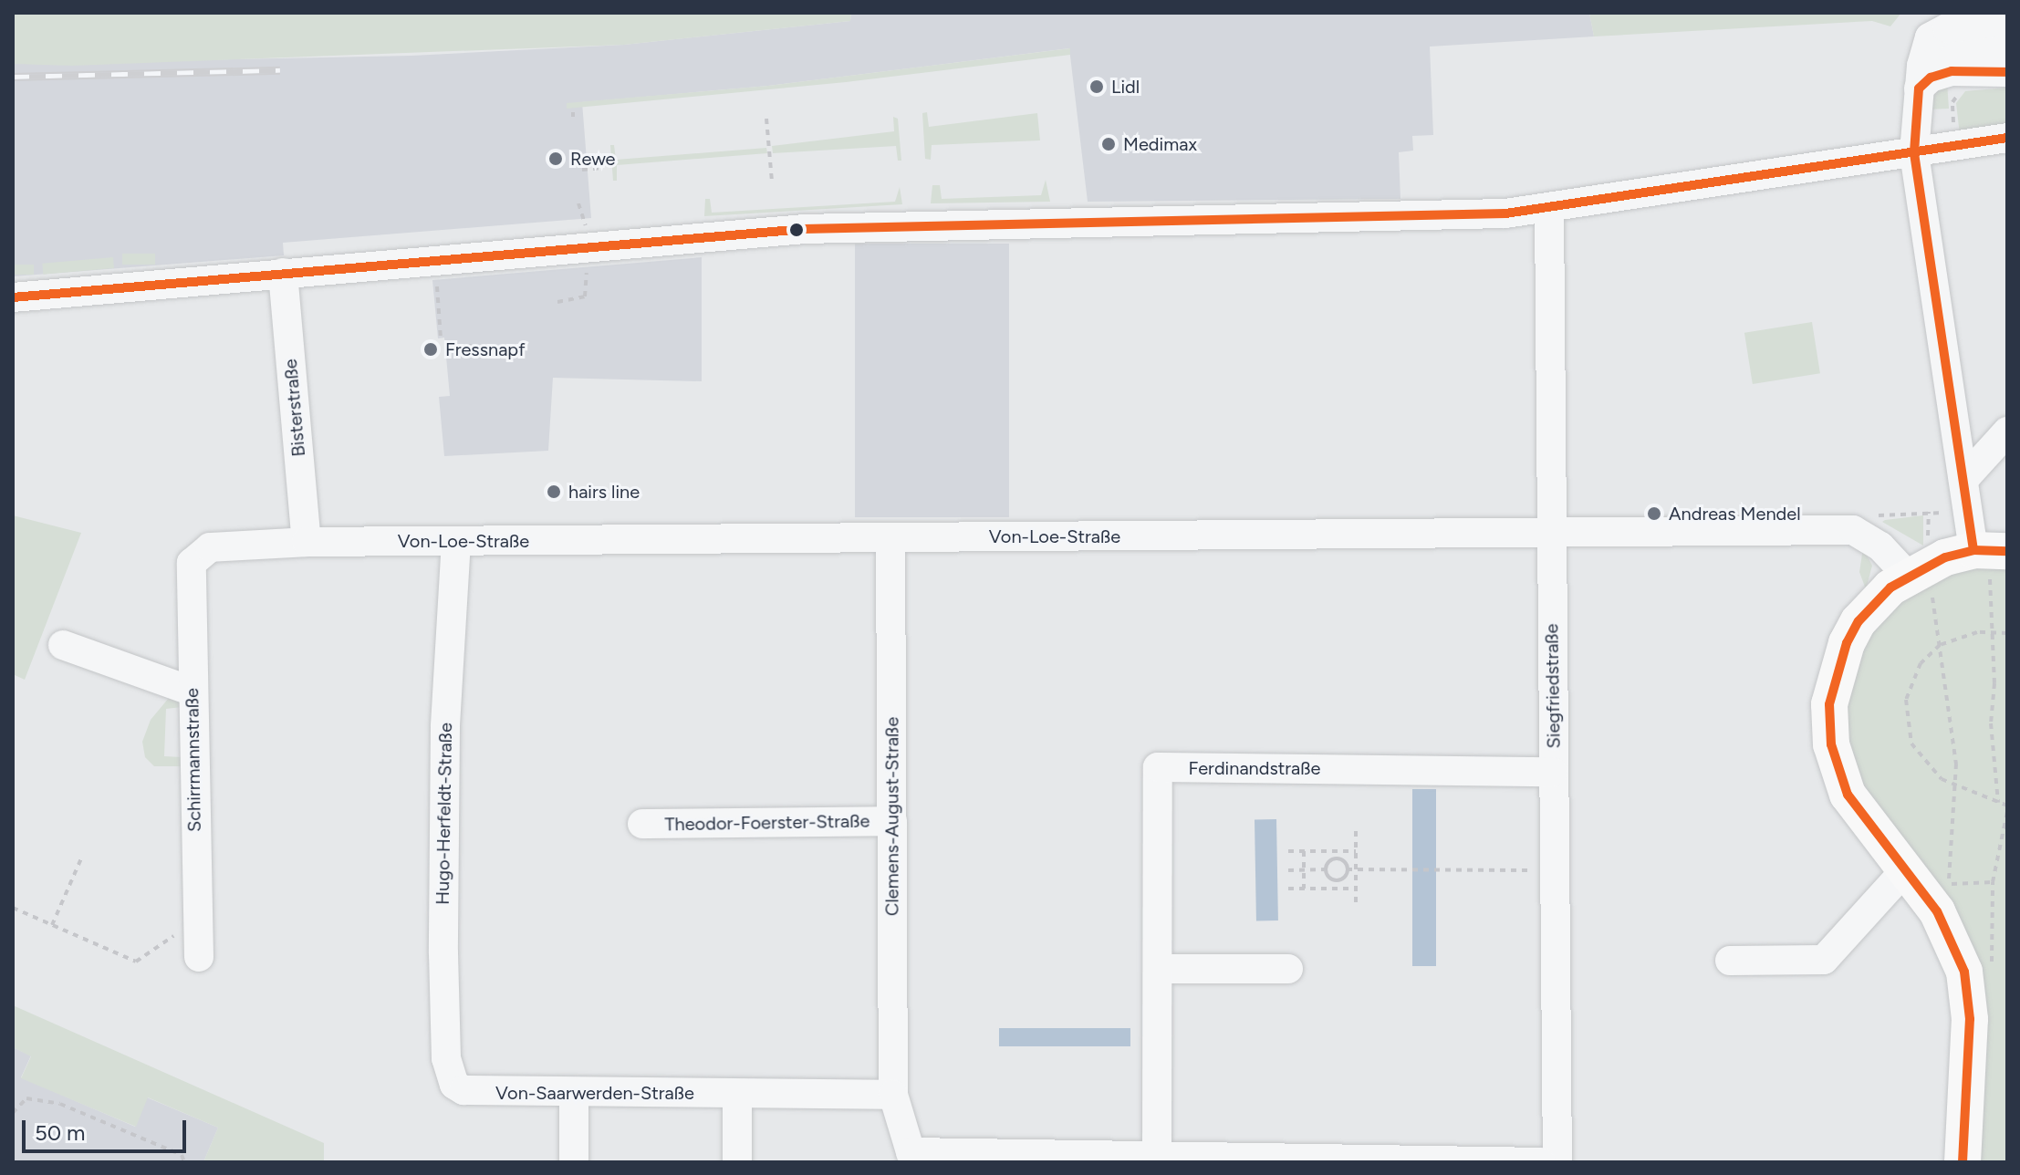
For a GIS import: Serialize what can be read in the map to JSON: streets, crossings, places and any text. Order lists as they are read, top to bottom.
{
  "streets": {
    "street": [
      "Bisterstraße",
      "Von-Loe-Straße",
      "Siegfriedstraße",
      "Schirrmannstraße",
      "Ferdinandstraße",
      "Hugo-Herfeldt-Straße",
      "Clemens-August-Straße",
      "Theodor-Foerster-Straße",
      "Von-Saarwerden-Straße"
    ]
  },
  "crossings": [
    ["Bisterstraße", "Von-Loe-Straße"],
    ["Von-Loe-Straße", "Siegfriedstraße"],
    ["Von-Loe-Straße", "Schirrmannstraße"],
    ["Von-Loe-Straße", "Hugo-Herfeldt-Straße"],
    ["Von-Loe-Straße", "Clemens-August-Straße"],
    ["Siegfriedstraße", "Ferdinandstraße"],
    ["Hugo-Herfeldt-Straße", "Von-Saarwerden-Straße"],
    ["Clemens-August-Straße", "Theodor-Foerster-Straße"],
    ["Clemens-August-Straße", "Von-Saarwerden-Straße"]
  ],
  "places": [
    "Lidl",
    "Medimax",
    "Rewe",
    "Fressnapf",
    "hairs line",
    "Andreas Mendel"
  ],
  "scale_bar": "50 m"
}
